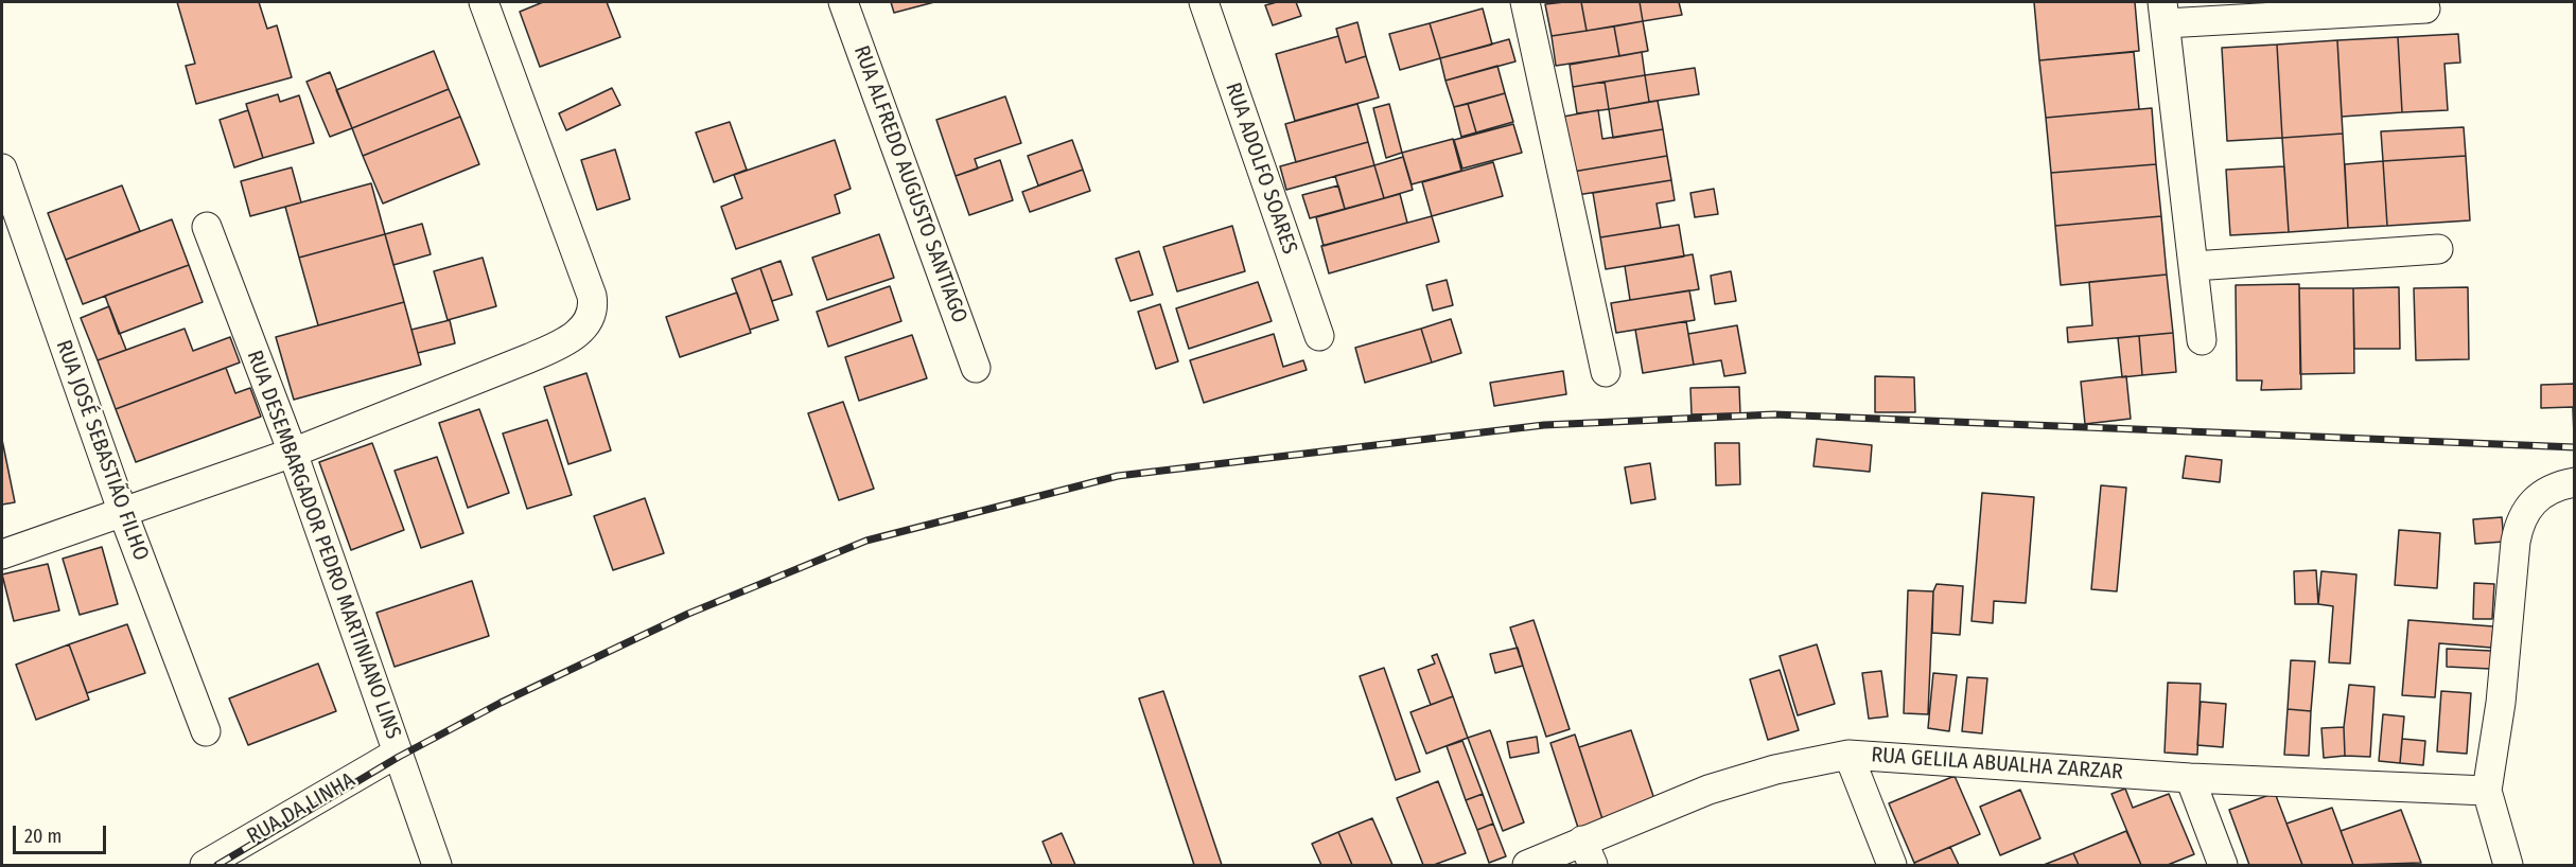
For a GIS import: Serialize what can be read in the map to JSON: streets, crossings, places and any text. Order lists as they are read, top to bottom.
{
  "streets": {
    "street": [
      "RUA ADOLFO SOARES",
      "RUA ALFREDO AUGUSTO SANTIAGO",
      "RUA JOSÉ SEBASTIÃO FILHO",
      "RUA DESEMBARGADOR PEDRO MARTINIANO LINS",
      "RUA GELILA ABUALHA ZARZAR",
      "RUA DA LINHA"
    ]
  },
  "crossings": [
    ["RUA DESEMBARGADOR PEDRO MARTINIANO LINS", "RUA DA LINHA"]
  ],
  "scale_bar": "20 m"
}
